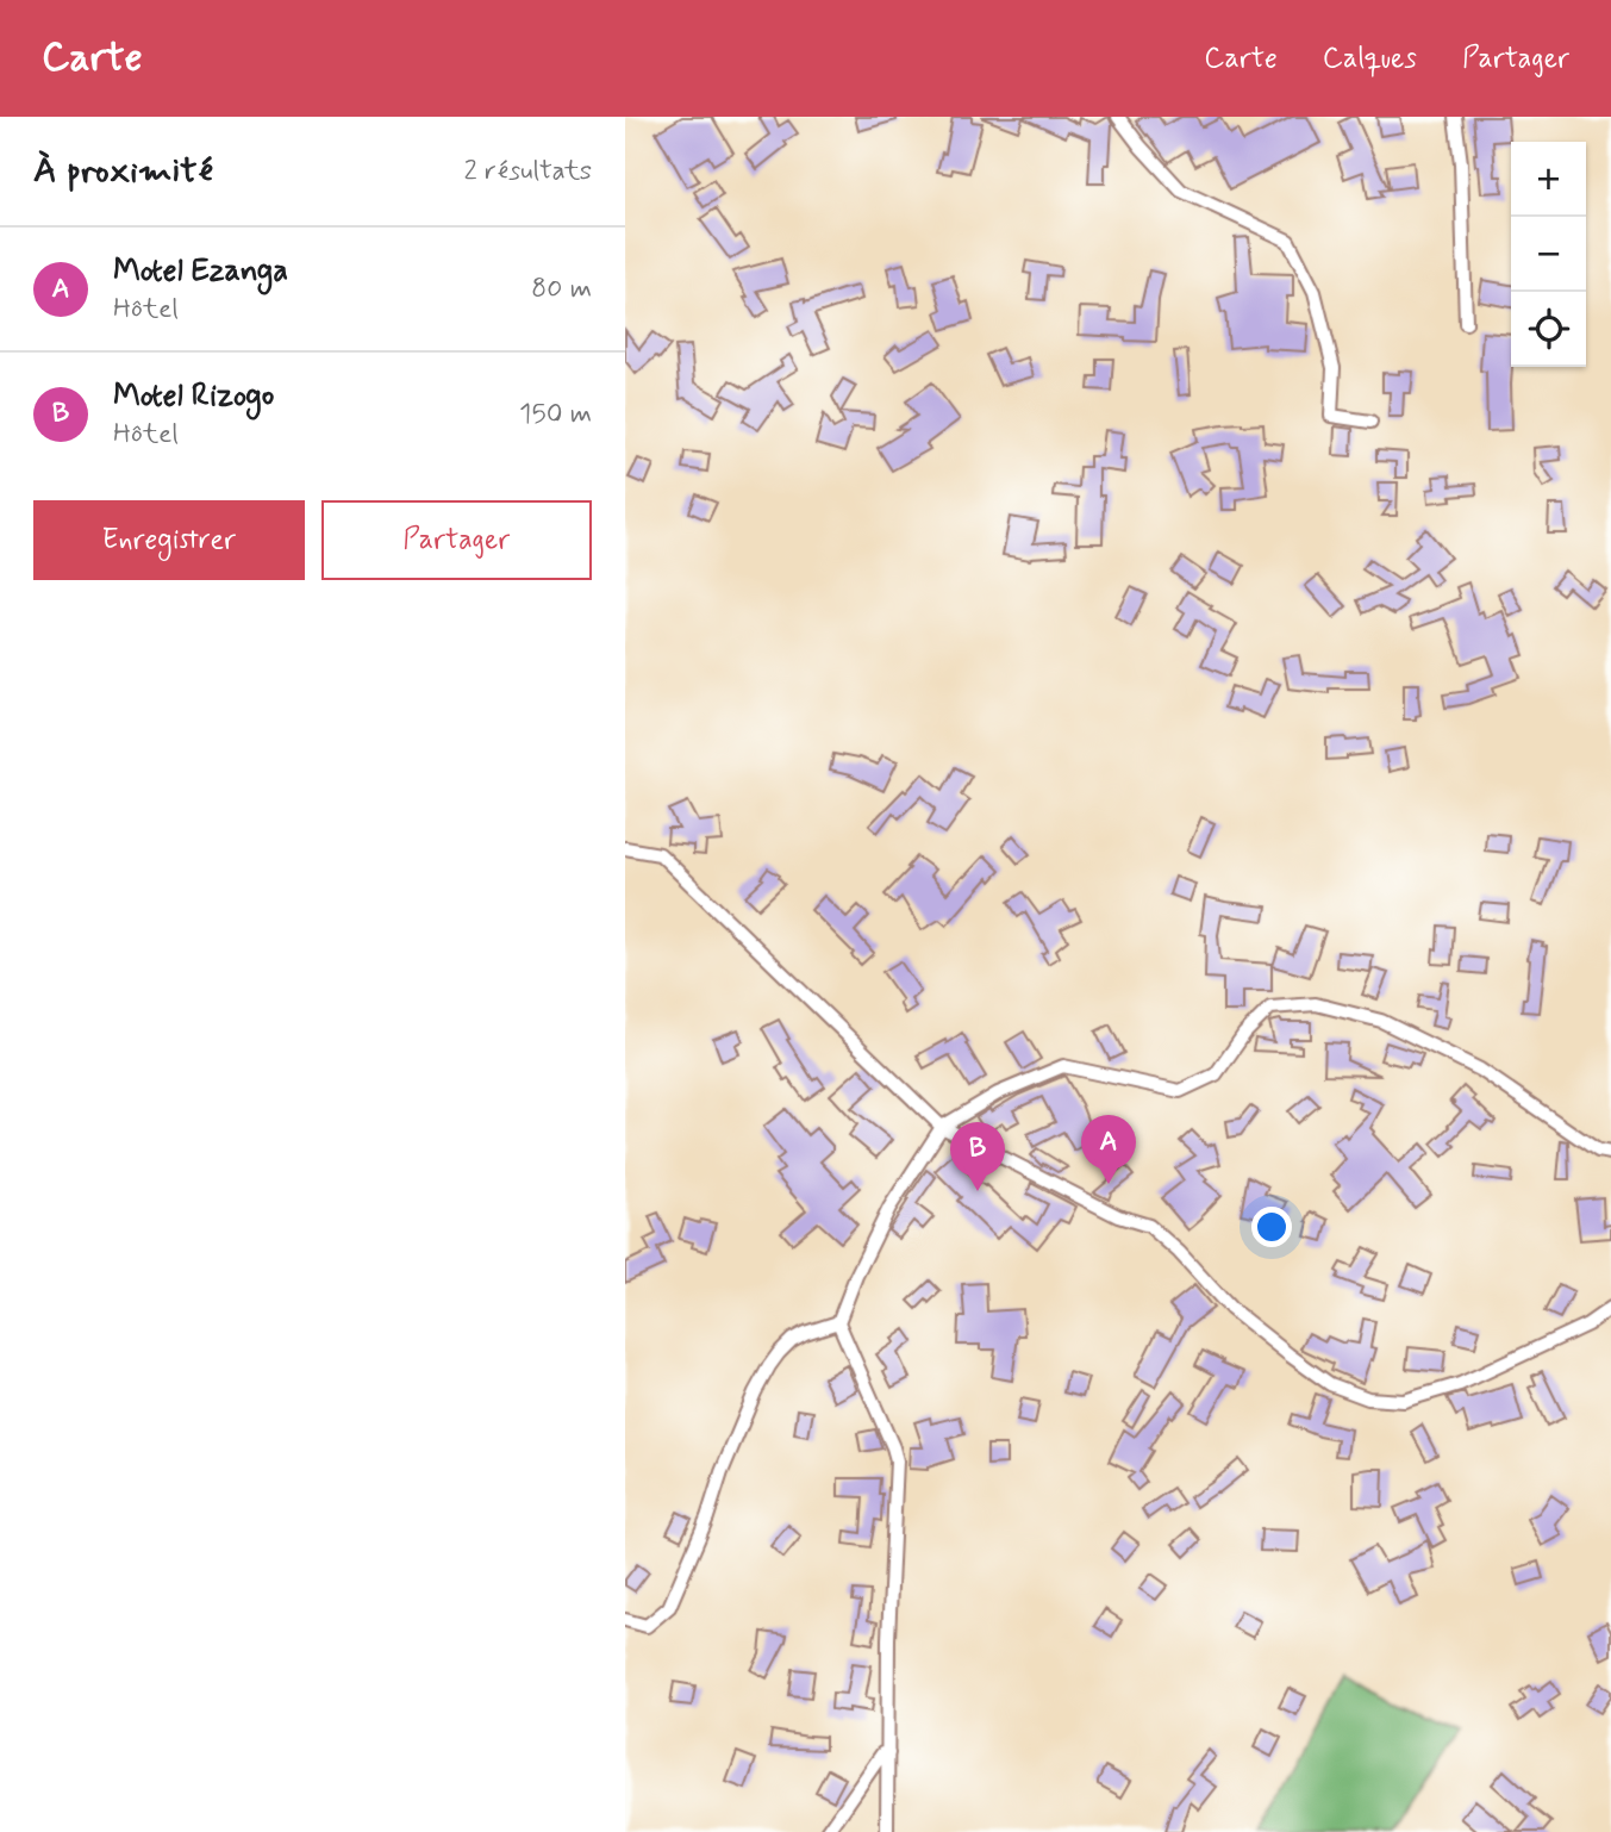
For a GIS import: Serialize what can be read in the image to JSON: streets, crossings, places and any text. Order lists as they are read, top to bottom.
{
  "page": {
    "header": "Carte",
    "nav": ["Carte", "Calques", "Partager"],
    "heading": ["À proximité", "2 résultats"],
    "map_buttons": ["+", "−"],
    "list": [
      {
        "mark": "A",
        "name": "Motel Ezanga",
        "note": "Hôtel",
        "value": "80 m"
      },
      {
        "mark": "B",
        "name": "Motel Rizogo",
        "note": "Hôtel",
        "value": "150 m"
      }
    ],
    "buttons": ["Enregistrer", "Partager"],
    "pins": ["A", "B"]
  }
}
